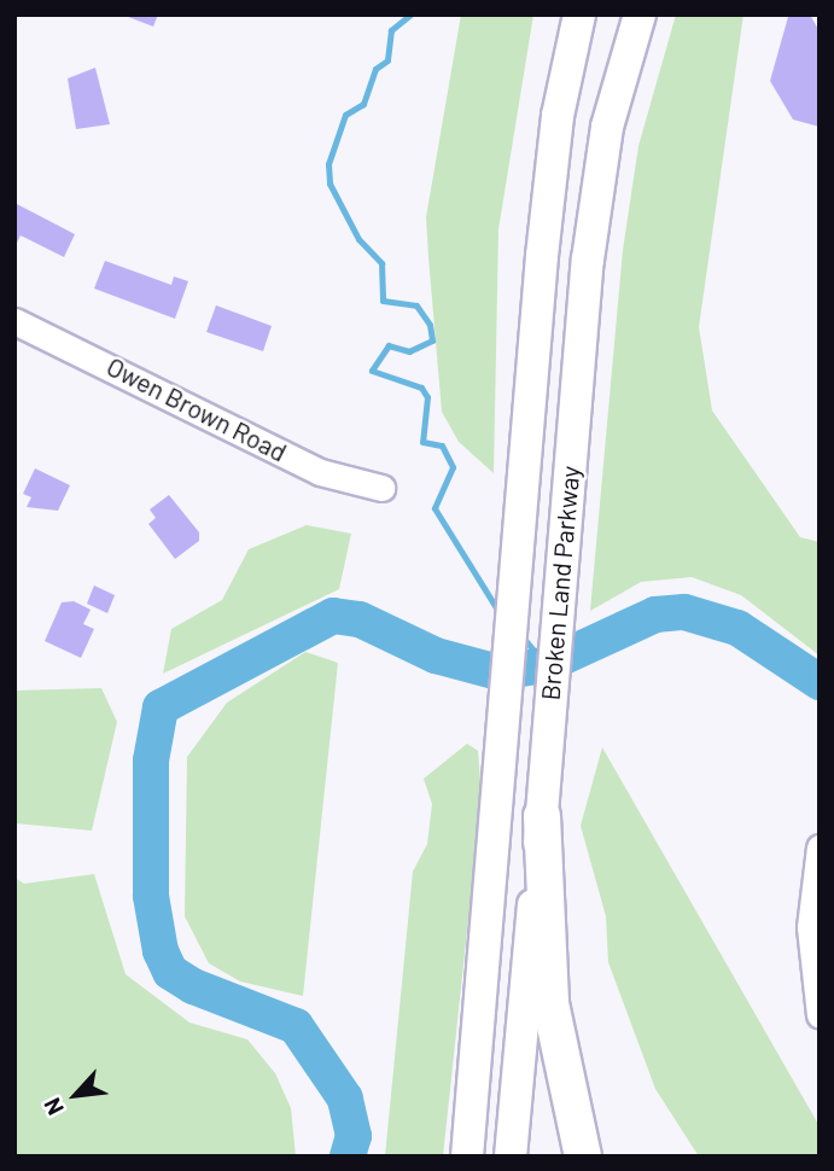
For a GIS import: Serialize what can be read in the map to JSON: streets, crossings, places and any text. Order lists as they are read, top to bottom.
{
  "streets": {
    "main road": ["Broken Land Parkway"],
    "street": ["Owen Brown Road"]
  },
  "north": "bottom left"
}
